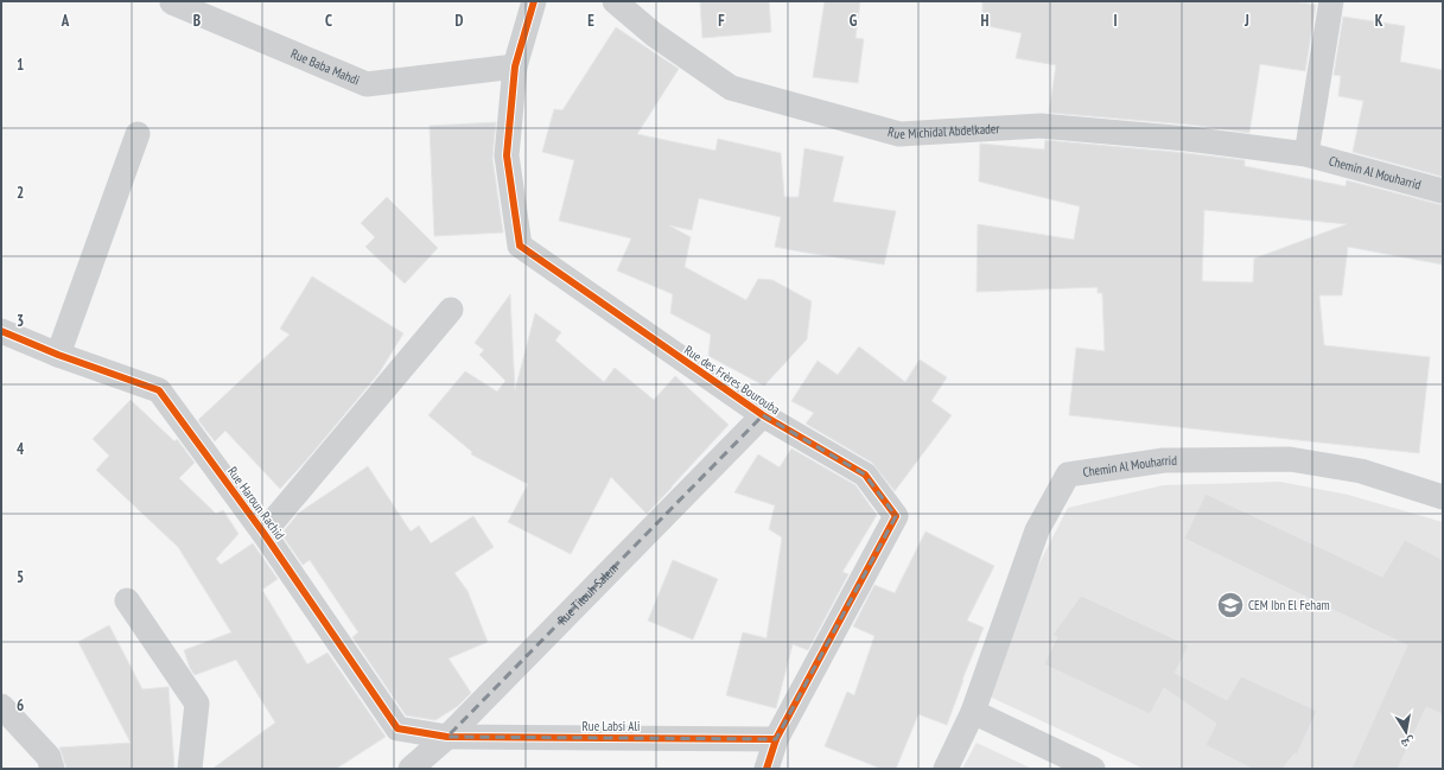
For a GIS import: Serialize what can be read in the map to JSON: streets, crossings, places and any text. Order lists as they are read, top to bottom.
{
  "streets": {
    "street": [
      "Rue Baba Mahdi",
      "Rue Michidal Abdelkader",
      "Chemin Al Mouharrid",
      "Rue des Frères Bourouba",
      "Rue Haroun Rachid",
      "Rue Titouh Salem",
      "Rue Labsi Ali"
    ]
  },
  "crossings": [
    ["Rue Baba Mahdi", "Rue des Frères Bourouba"],
    ["Rue Michidal Abdelkader", "Chemin Al Mouharrid"],
    ["Rue des Frères Bourouba", "Rue Titouh Salem"],
    ["Rue des Frères Bourouba", "Rue Labsi Ali"],
    ["Rue Haroun Rachid", "Rue Titouh Salem"],
    ["Rue Haroun Rachid", "Rue Labsi Ali"],
    ["Rue Titouh Salem", "Rue Labsi Ali"]
  ],
  "places": {
    "school or university": ["CEM Ibn El Feham"]
  },
  "north": "bottom",
  "grid": {
    "columns": [
      "A",
      "B",
      "C",
      "D",
      "E",
      "F",
      "G",
      "H",
      "I",
      "J",
      "K"
    ],
    "rows": [
      "1",
      "2",
      "3",
      "4",
      "5",
      "6"
    ]
  }
}
